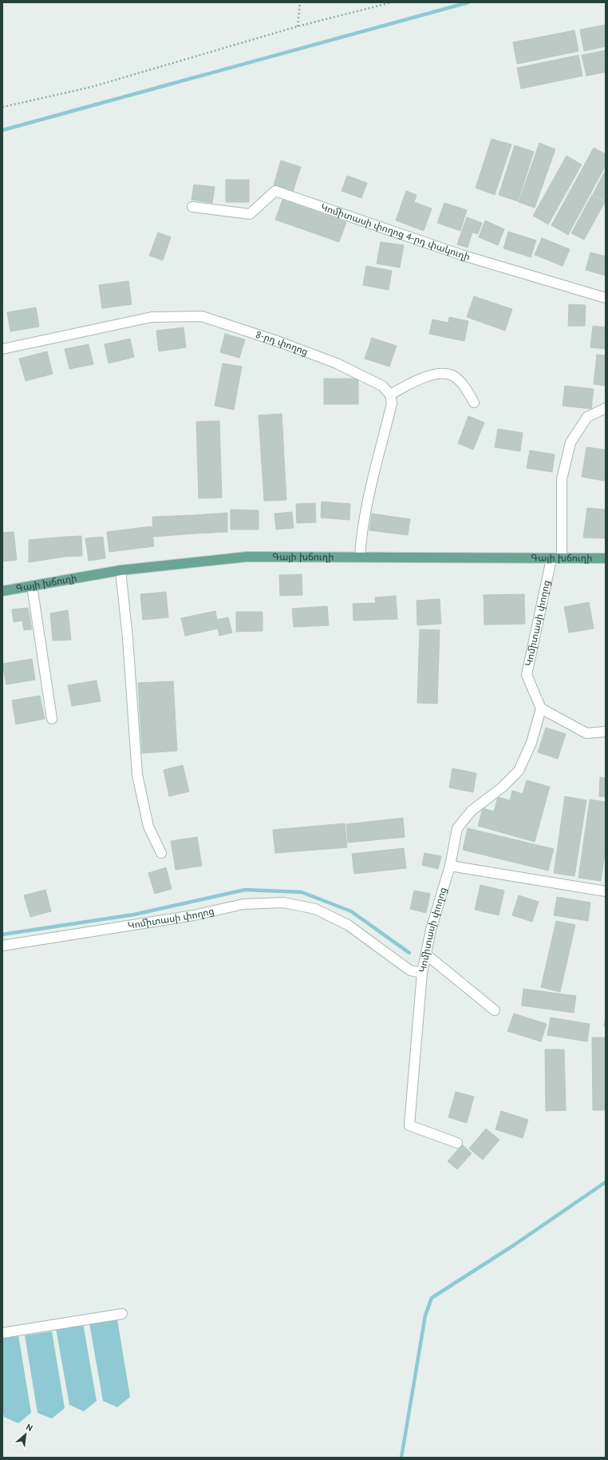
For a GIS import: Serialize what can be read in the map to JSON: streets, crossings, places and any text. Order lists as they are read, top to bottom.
{
  "streets": {
    "main road": ["Գայի խճուղի"],
    "street": ["Կոմիտասի փողոց 4-րդ փակուղի", "8-րդ փողոց", "Կոմիտասի փողոց"]
  },
  "crossings": [
    ["Գայի խճուղի", "Կոմիտասի փողոց"]
  ],
  "north": "top right"
}
